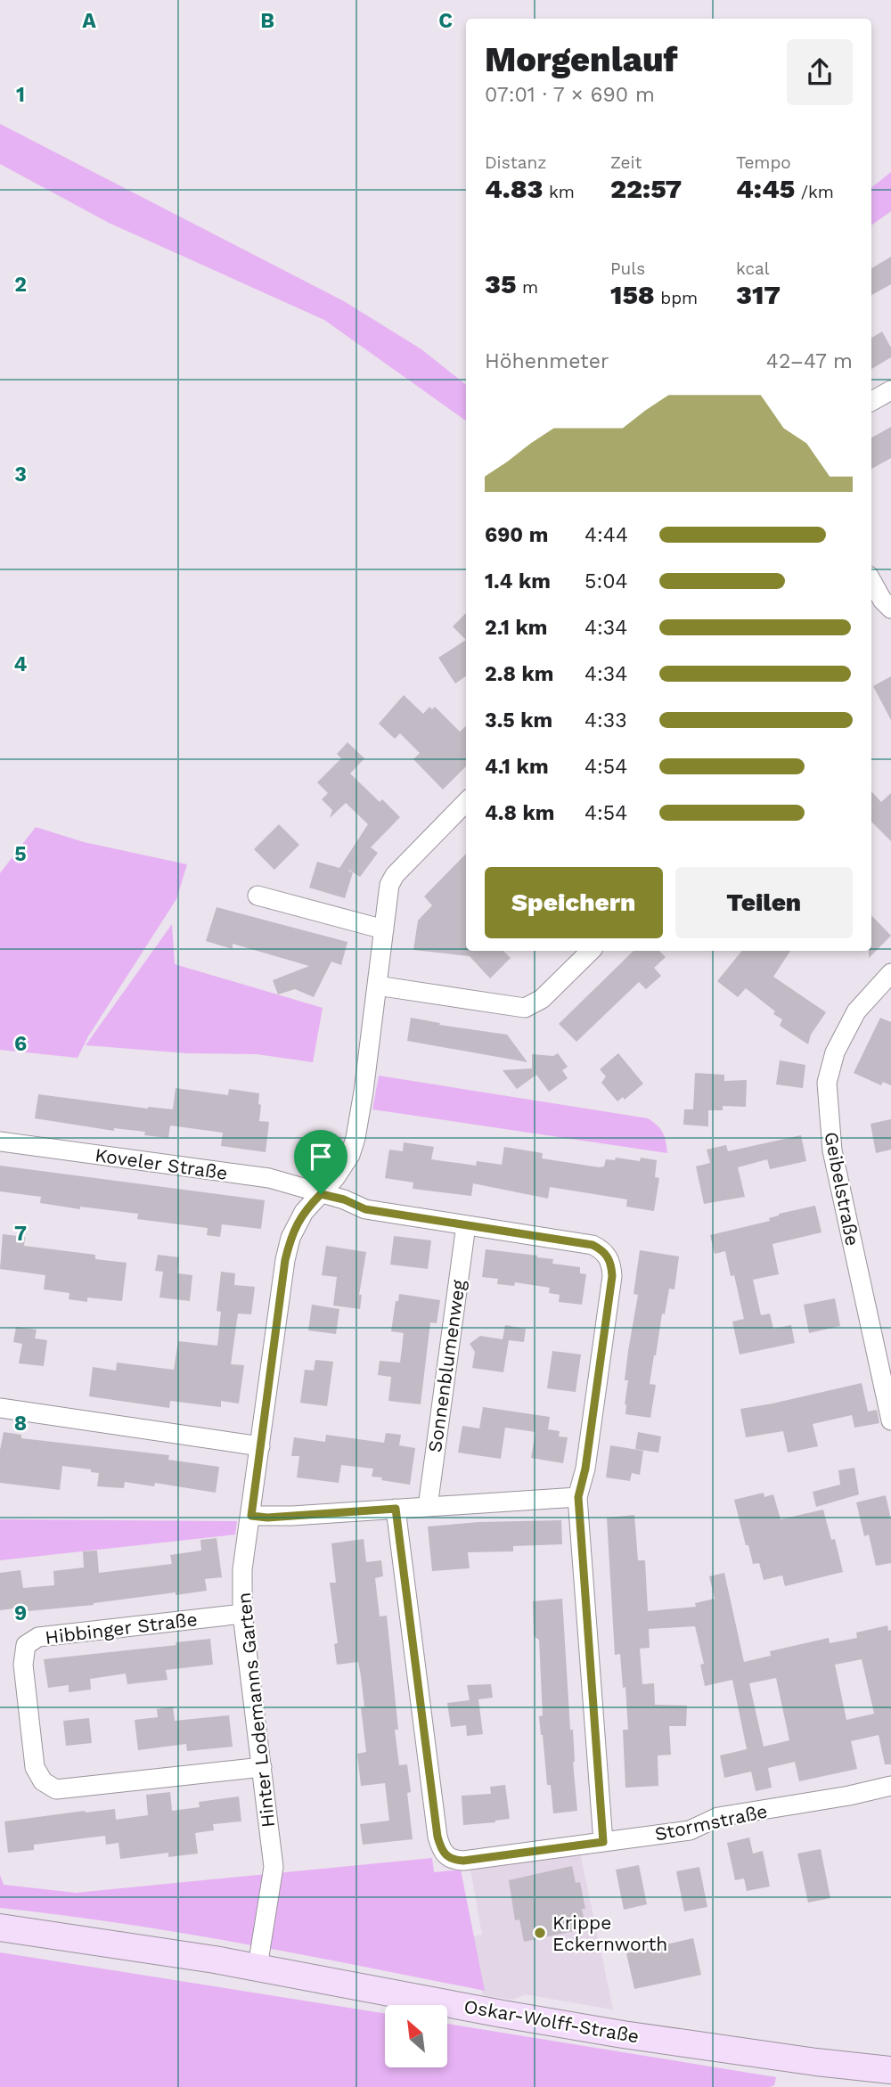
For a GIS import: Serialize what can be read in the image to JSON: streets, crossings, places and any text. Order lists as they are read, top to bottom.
{
  "streets": {
    "street": [
      "Koveler Straße",
      "Geibelstraße",
      "Sonnenblumenweg",
      "Hibbinger Straße",
      "Hinter Lodemanns Garten",
      "Stormstraße",
      "Oskar-Wolff-Straße"
    ]
  },
  "crossings": [
    ["Koveler Straße", "Sonnenblumenweg"],
    ["Koveler Straße", "Hinter Lodemanns Garten"],
    ["Hibbinger Straße", "Hinter Lodemanns Garten"],
    ["Hinter Lodemanns Garten", "Oskar-Wolff-Straße"]
  ],
  "places": ["Krippe Eckernworth"],
  "north": "top left",
  "page": {
    "heading": ["Morgenlauf", "07:01 · 7 × 690 m"],
    "stats": [
      ["Distanz", "4.83 km"],
      ["Zeit", "22:57"],
      ["Tempo", "4:45 /km"],
      ["35 m"],
      ["Puls", "158 bpm"],
      ["kcal", "317"]
    ],
    "chart": ["Höhenmeter", "42–47 m"],
    "list": [
      {
        "name": "690 m",
        "note": "4:44"
      },
      {
        "name": "1.4 km",
        "note": "5:04"
      },
      {
        "name": "2.1 km",
        "note": "4:34"
      },
      {
        "name": "2.8 km",
        "note": "4:34"
      },
      {
        "name": "3.5 km",
        "note": "4:33"
      },
      {
        "name": "4.1 km",
        "note": "4:54"
      },
      {
        "name": "4.8 km",
        "note": "4:54"
      }
    ],
    "buttons": ["Speichern", "Teilen"]
  },
  "grid": {
    "columns": ["A", "B", "C"],
    "rows": [
      "1",
      "2",
      "3",
      "4",
      "5",
      "6",
      "7",
      "8",
      "9"
    ]
  }
}
